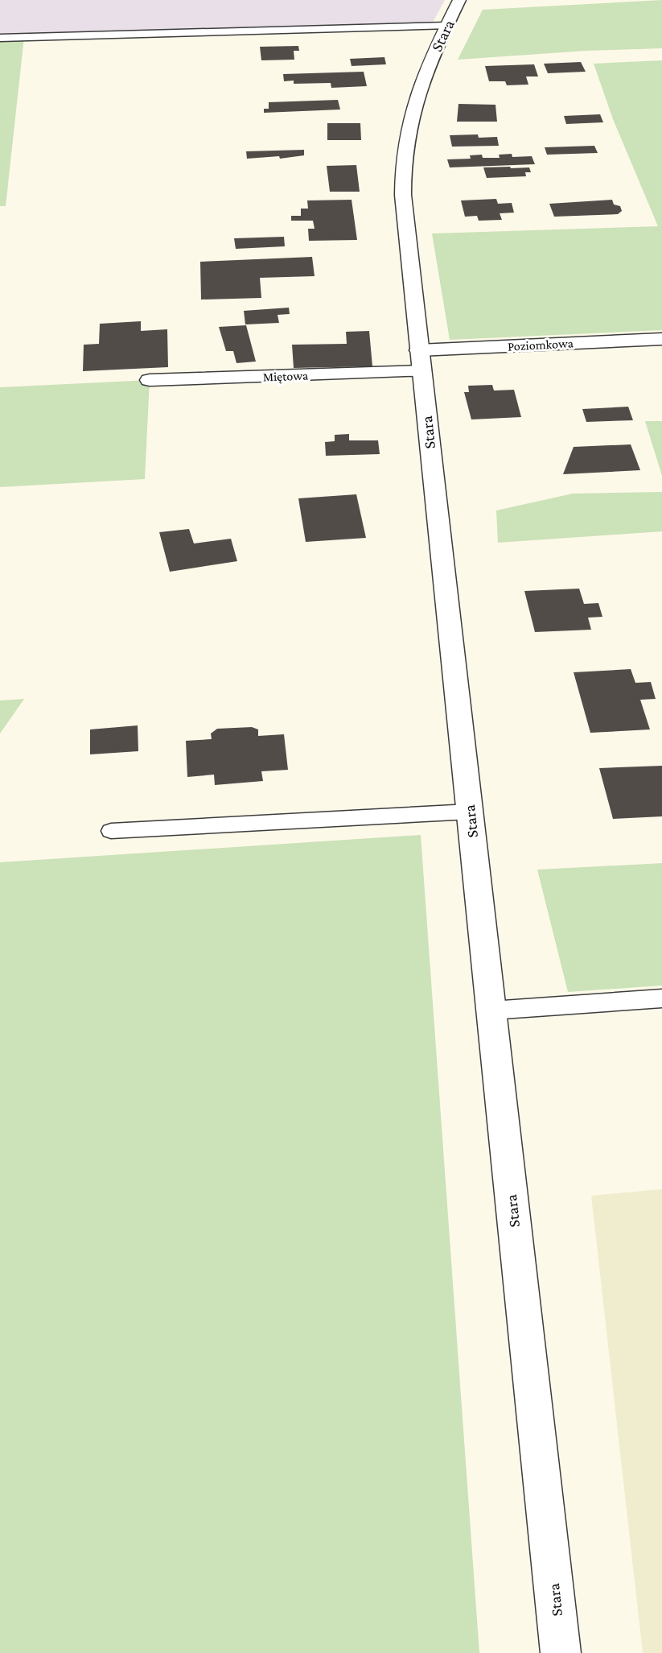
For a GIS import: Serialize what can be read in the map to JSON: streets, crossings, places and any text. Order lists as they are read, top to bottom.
{
  "streets": {
    "street": ["Stara", "Poziomkowa", "Miętowa"]
  },
  "crossings": [
    ["Stara", "Poziomkowa"],
    ["Stara", "Miętowa"],
    ["Poziomkowa", "Miętowa"]
  ]
}
